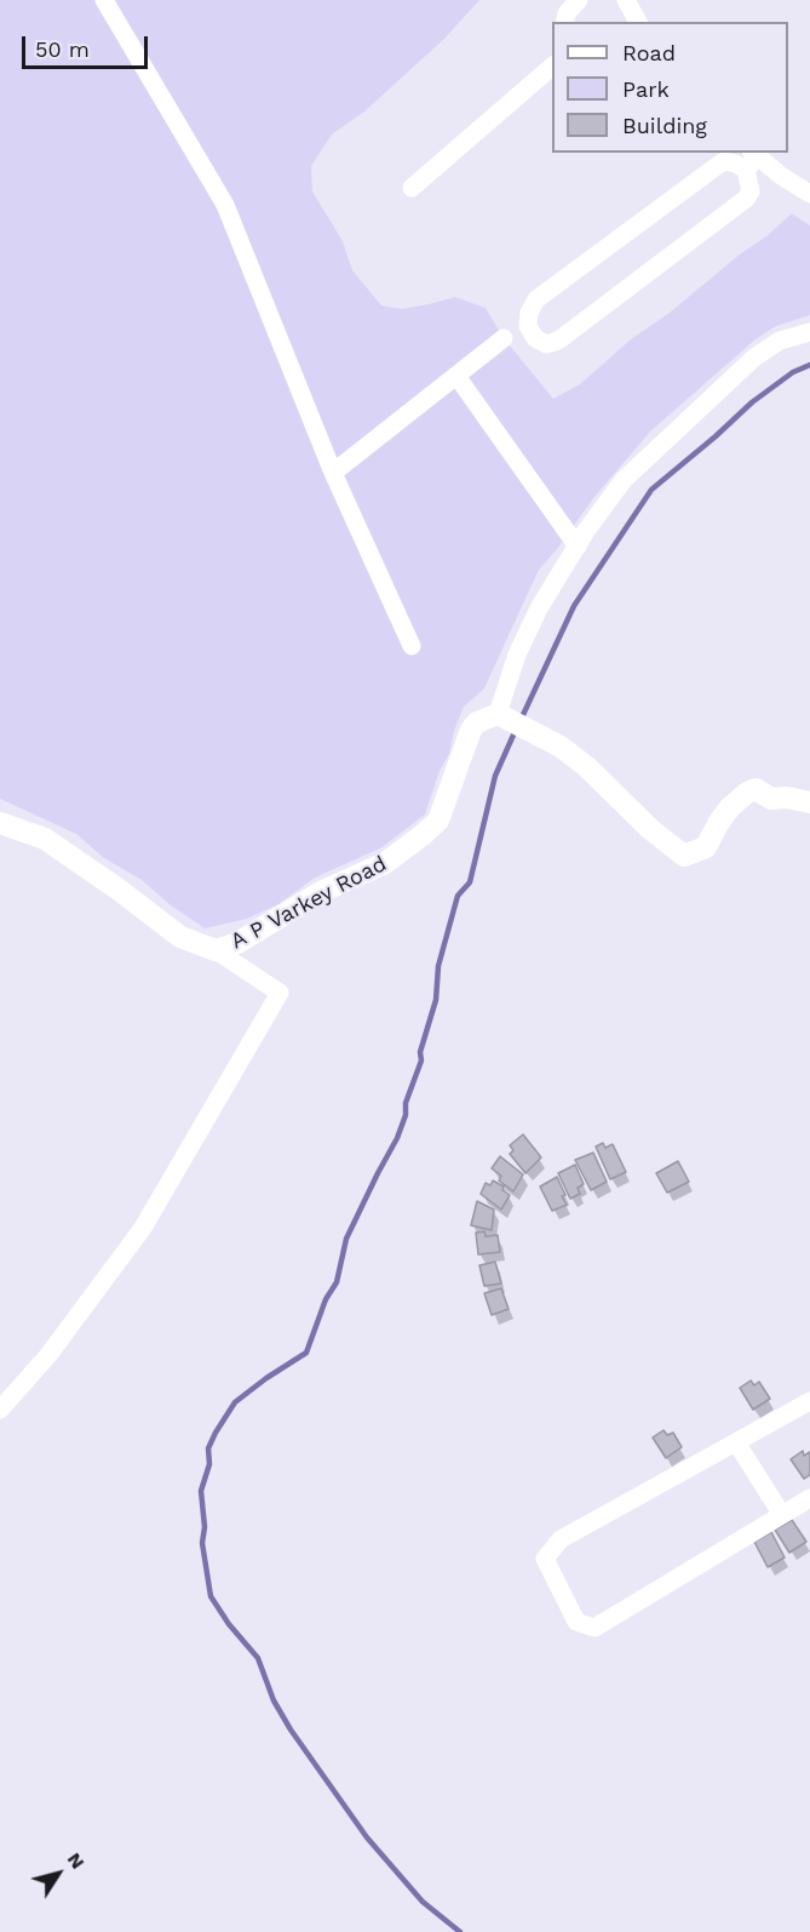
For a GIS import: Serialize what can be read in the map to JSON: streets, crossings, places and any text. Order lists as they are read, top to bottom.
{
  "streets": {
    "street": ["A P Varkey Road"]
  },
  "legend": ["Road", "Park", "Building"],
  "scale_bar": "50 m",
  "north": "top right"
}
